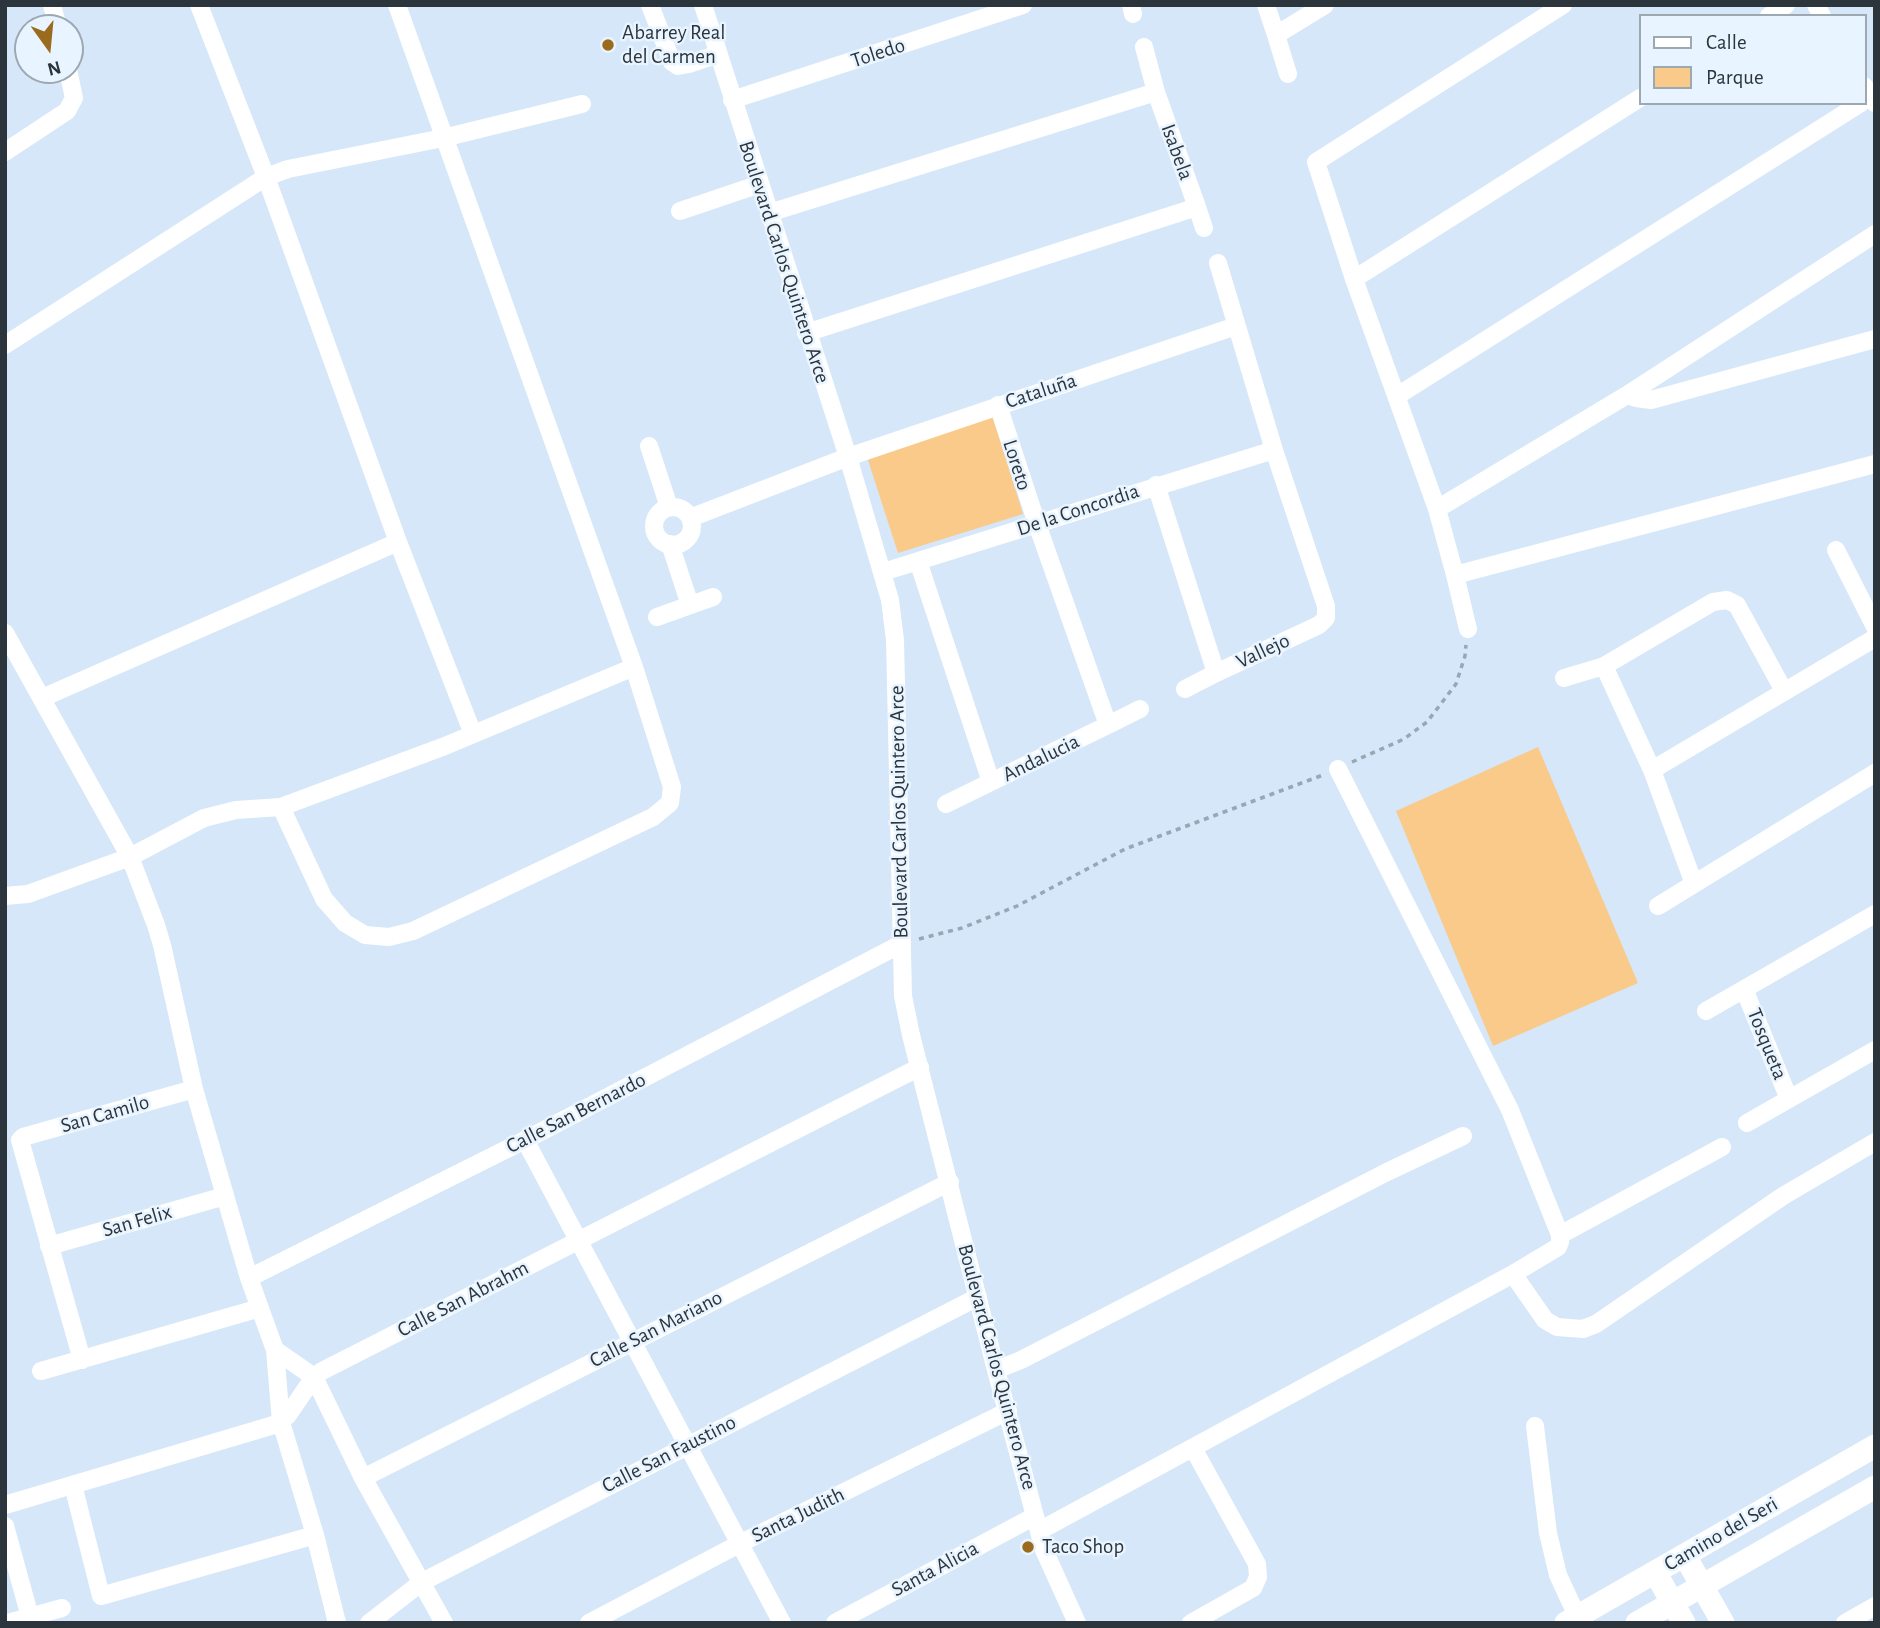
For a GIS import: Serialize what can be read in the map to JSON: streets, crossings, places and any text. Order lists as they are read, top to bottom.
{
  "streets": {
    "main road": ["Camino del Seri"],
    "street": [
      "Toledo",
      "Isabela",
      "Boulevard Carlos Quintero Arce",
      "Cataluña",
      "Loreto",
      "De la Concordia",
      "Vallejo",
      "Andalucia",
      "Tosqueta",
      "Calle San Bernardo",
      "San Camilo",
      "San Felix",
      "Calle San Abrahm",
      "Calle San Mariano",
      "Calle San Faustino",
      "Santa Judith",
      "Santa Alicia"
    ]
  },
  "crossings": [
    ["Toledo", "Boulevard Carlos Quintero Arce"],
    ["Isabela", "Boulevard Carlos Quintero Arce"],
    ["Boulevard Carlos Quintero Arce", "Cataluña"],
    ["Boulevard Carlos Quintero Arce", "De la Concordia"],
    ["Boulevard Carlos Quintero Arce", "Calle San Bernardo"],
    ["Boulevard Carlos Quintero Arce", "Calle San Abrahm"],
    ["Boulevard Carlos Quintero Arce", "Calle San Mariano"],
    ["Boulevard Carlos Quintero Arce", "Calle San Faustino"],
    ["Boulevard Carlos Quintero Arce", "Santa Judith"],
    ["Boulevard Carlos Quintero Arce", "Santa Alicia"],
    ["Cataluña", "Loreto"],
    ["Loreto", "De la Concordia"],
    ["De la Concordia", "Vallejo"],
    ["De la Concordia", "Andalucia"],
    ["San Camilo", "San Felix"]
  ],
  "places": ["Abarrey Real del Carmen", "Taco Shop"],
  "legend": ["Calle", "Parque"],
  "north": "bottom"
}
